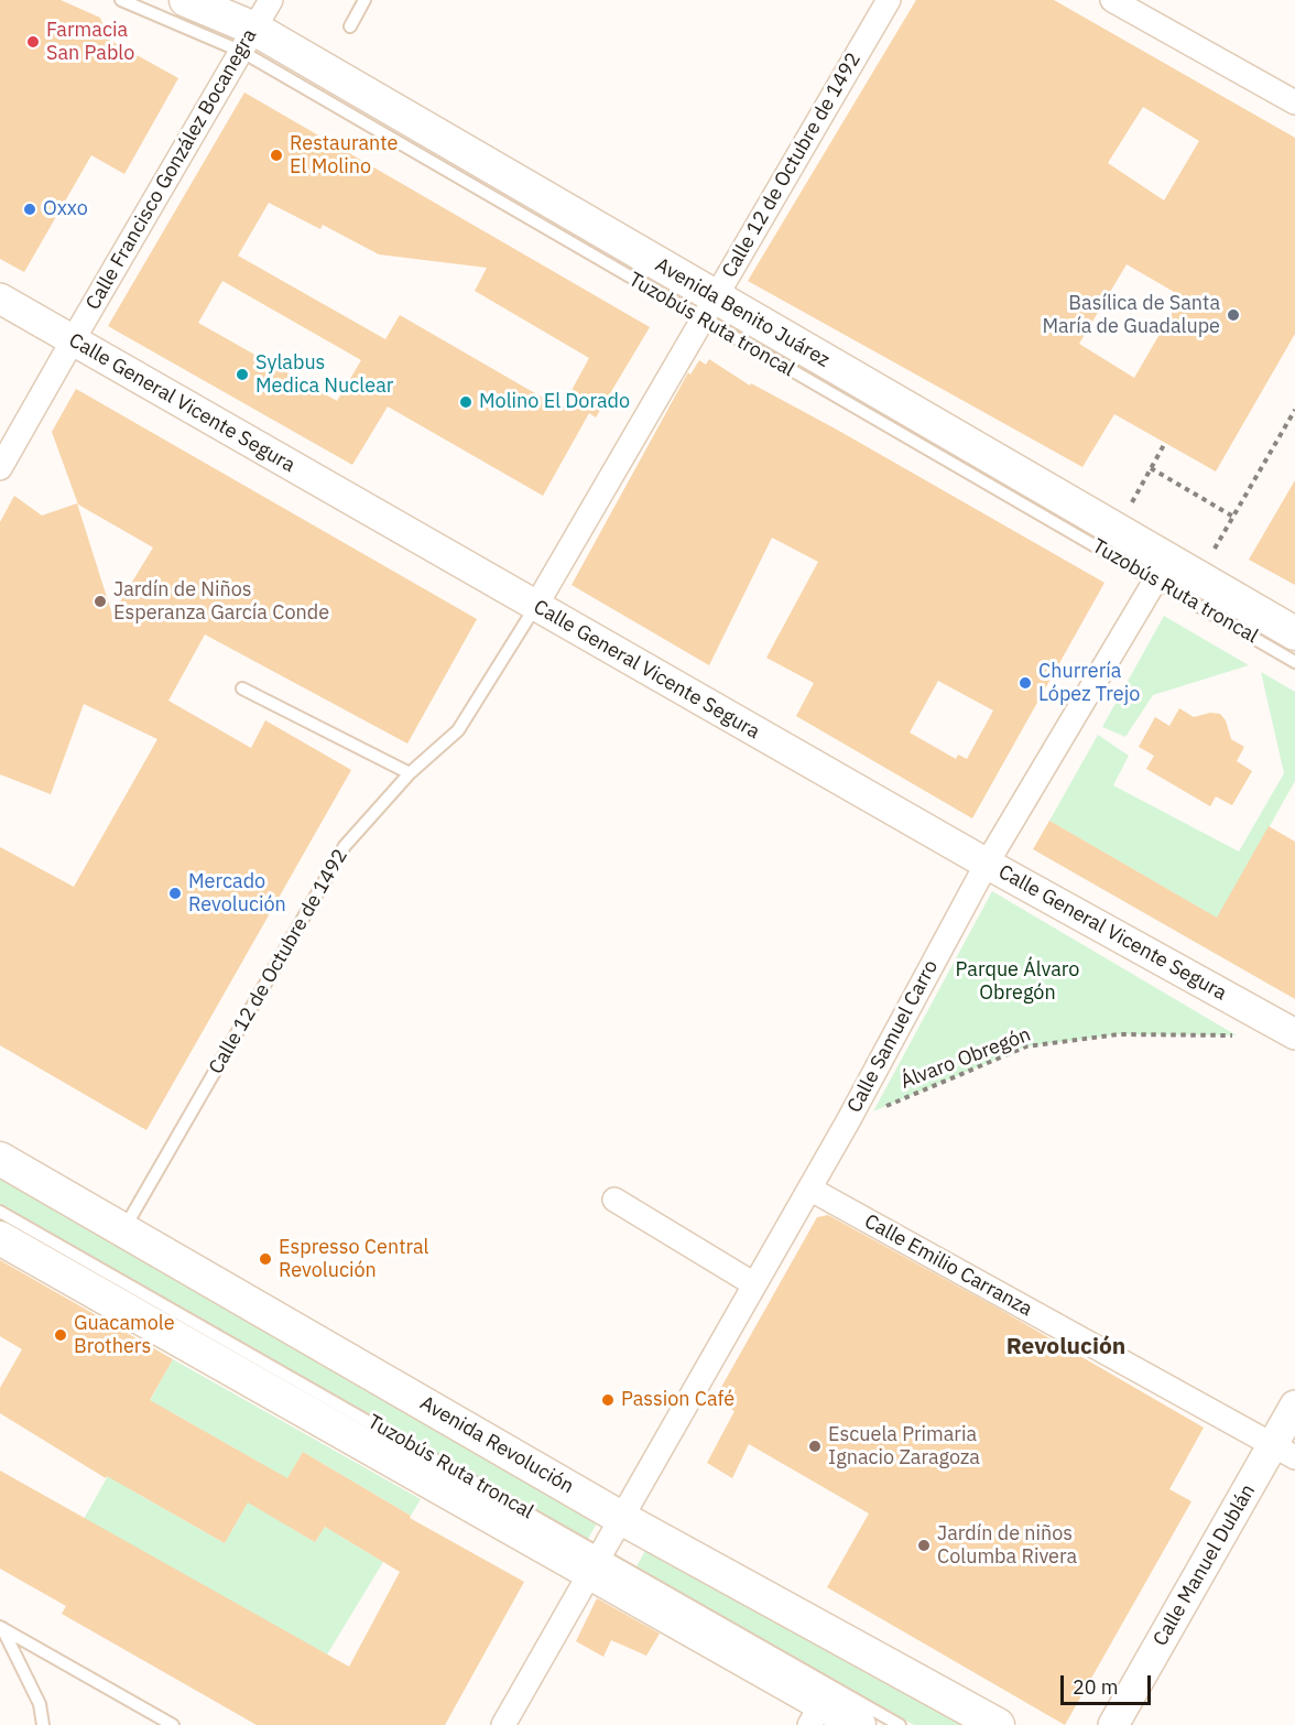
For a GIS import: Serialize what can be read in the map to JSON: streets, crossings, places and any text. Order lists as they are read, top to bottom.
{
  "streets": {
    "main road": ["Avenida Benito Juárez", "Avenida Revolución"],
    "street": [
      "Calle 12 de Octubre de 1492",
      "Calle Francisco González Bocanegra",
      "Calle General Vicente Segura",
      "Calle Samuel Carro",
      "Calle Emilio Carranza",
      "Calle Manuel Dublán"
    ],
    "lane": ["Tuzobús Ruta troncal"],
    "path": ["Álvaro Obregón"]
  },
  "crossings": [
    ["Calle 12 de Octubre de 1492", "Avenida Benito Juárez"],
    ["Calle 12 de Octubre de 1492", "Calle General Vicente Segura"],
    ["Calle 12 de Octubre de 1492", "Avenida Revolución"],
    ["Calle Francisco González Bocanegra", "Avenida Benito Juárez"],
    ["Calle Francisco González Bocanegra", "Calle General Vicente Segura"],
    ["Avenida Benito Juárez", "Tuzobús Ruta troncal"],
    ["Avenida Benito Juárez", "Calle Samuel Carro"],
    ["Tuzobús Ruta troncal", "Calle Samuel Carro"],
    ["Calle General Vicente Segura", "Calle Samuel Carro"],
    ["Calle Samuel Carro", "Álvaro Obregón"],
    ["Calle Samuel Carro", "Calle Emilio Carranza"],
    ["Calle Samuel Carro", "Avenida Revolución"],
    ["Calle Emilio Carranza", "Calle Manuel Dublán"]
  ],
  "districts": ["Revolución"],
  "parks": ["Parque Álvaro Obregón"],
  "places": [
    "Farmacia San Pablo",
    "Restaurante El Molino",
    "Oxxo",
    "Basílica de Santa María de Guadalupe",
    "Sylabus Medica Nuclear",
    "Molino El Dorado",
    "Jardín de Niños Esperanza García Conde",
    "Churrería López Trejo",
    "Mercado Revolución",
    "Espresso Central Revolución",
    "Guacamole Brothers",
    "Passion Café",
    "Escuela Primaria Ignacio Zaragoza",
    "Jardín de niños Columba Rivera"
  ],
  "scale_bar": "20 m"
}
